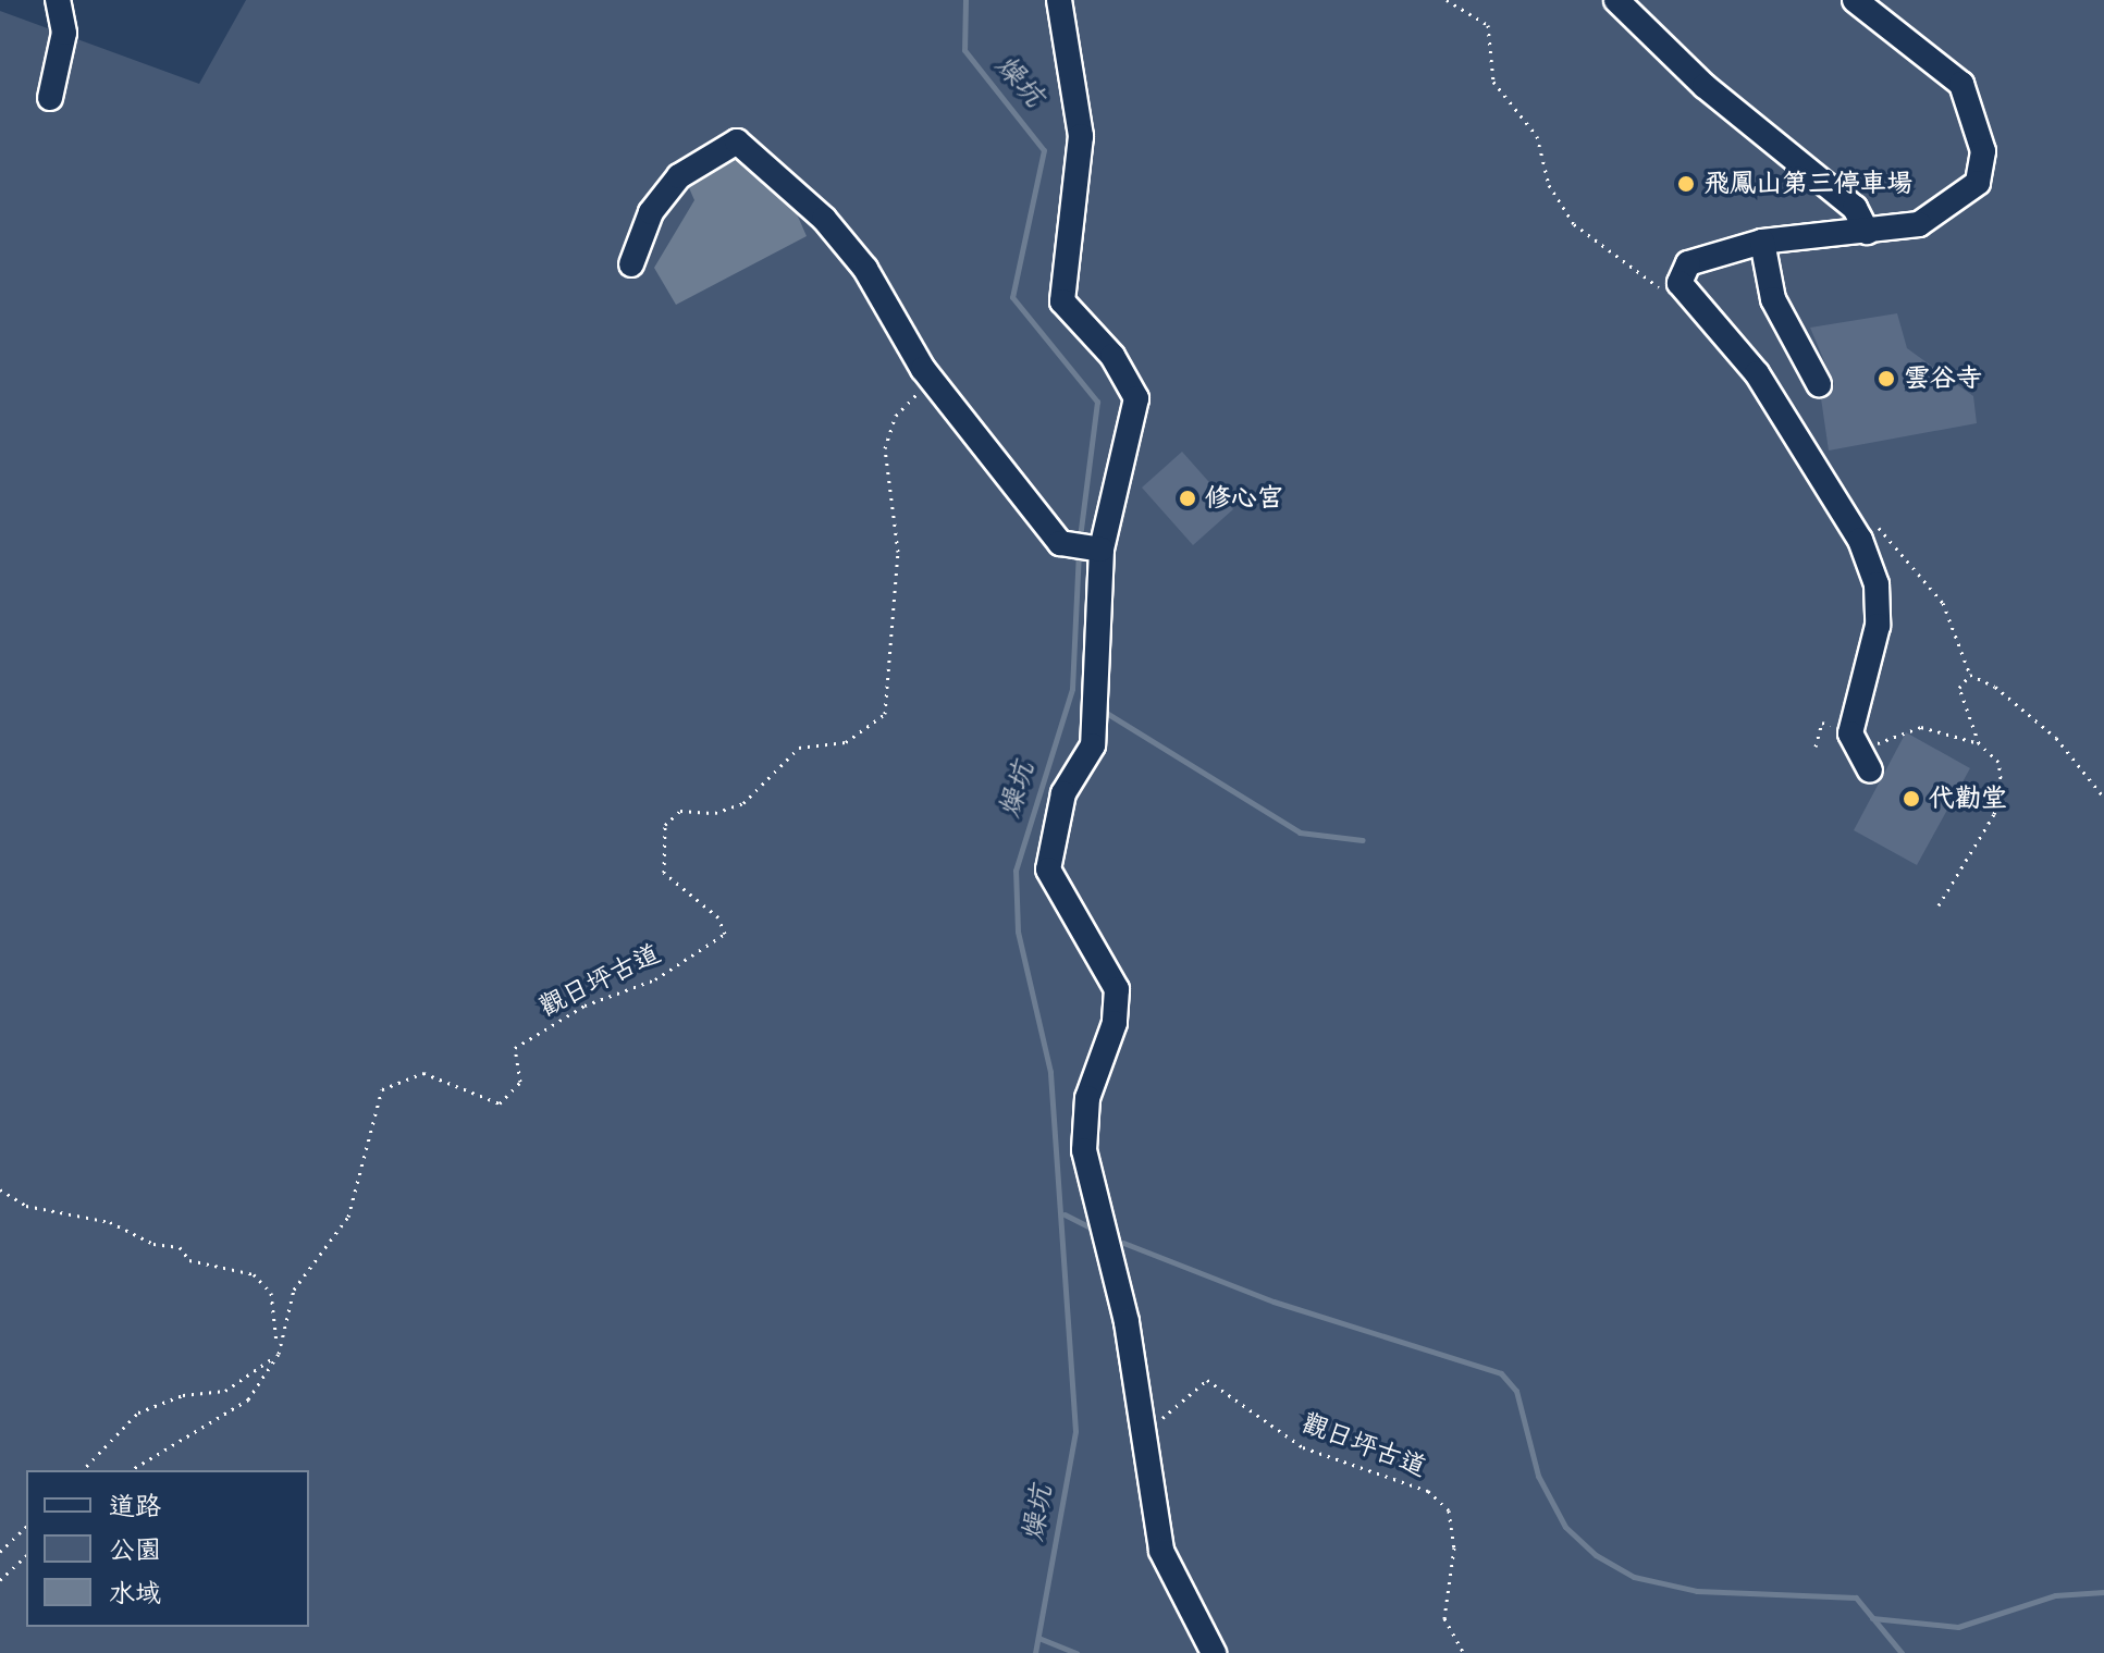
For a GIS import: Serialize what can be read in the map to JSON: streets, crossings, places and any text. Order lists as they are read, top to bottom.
{
  "streets": {
    "path": ["觀日坪古道"]
  },
  "water": ["燥坑"],
  "places": [
    "飛鳳山第三停車場",
    "雲谷寺",
    "修心宮",
    "代勸堂"
  ],
  "legend": ["道路", "公園", "水域"]
}
